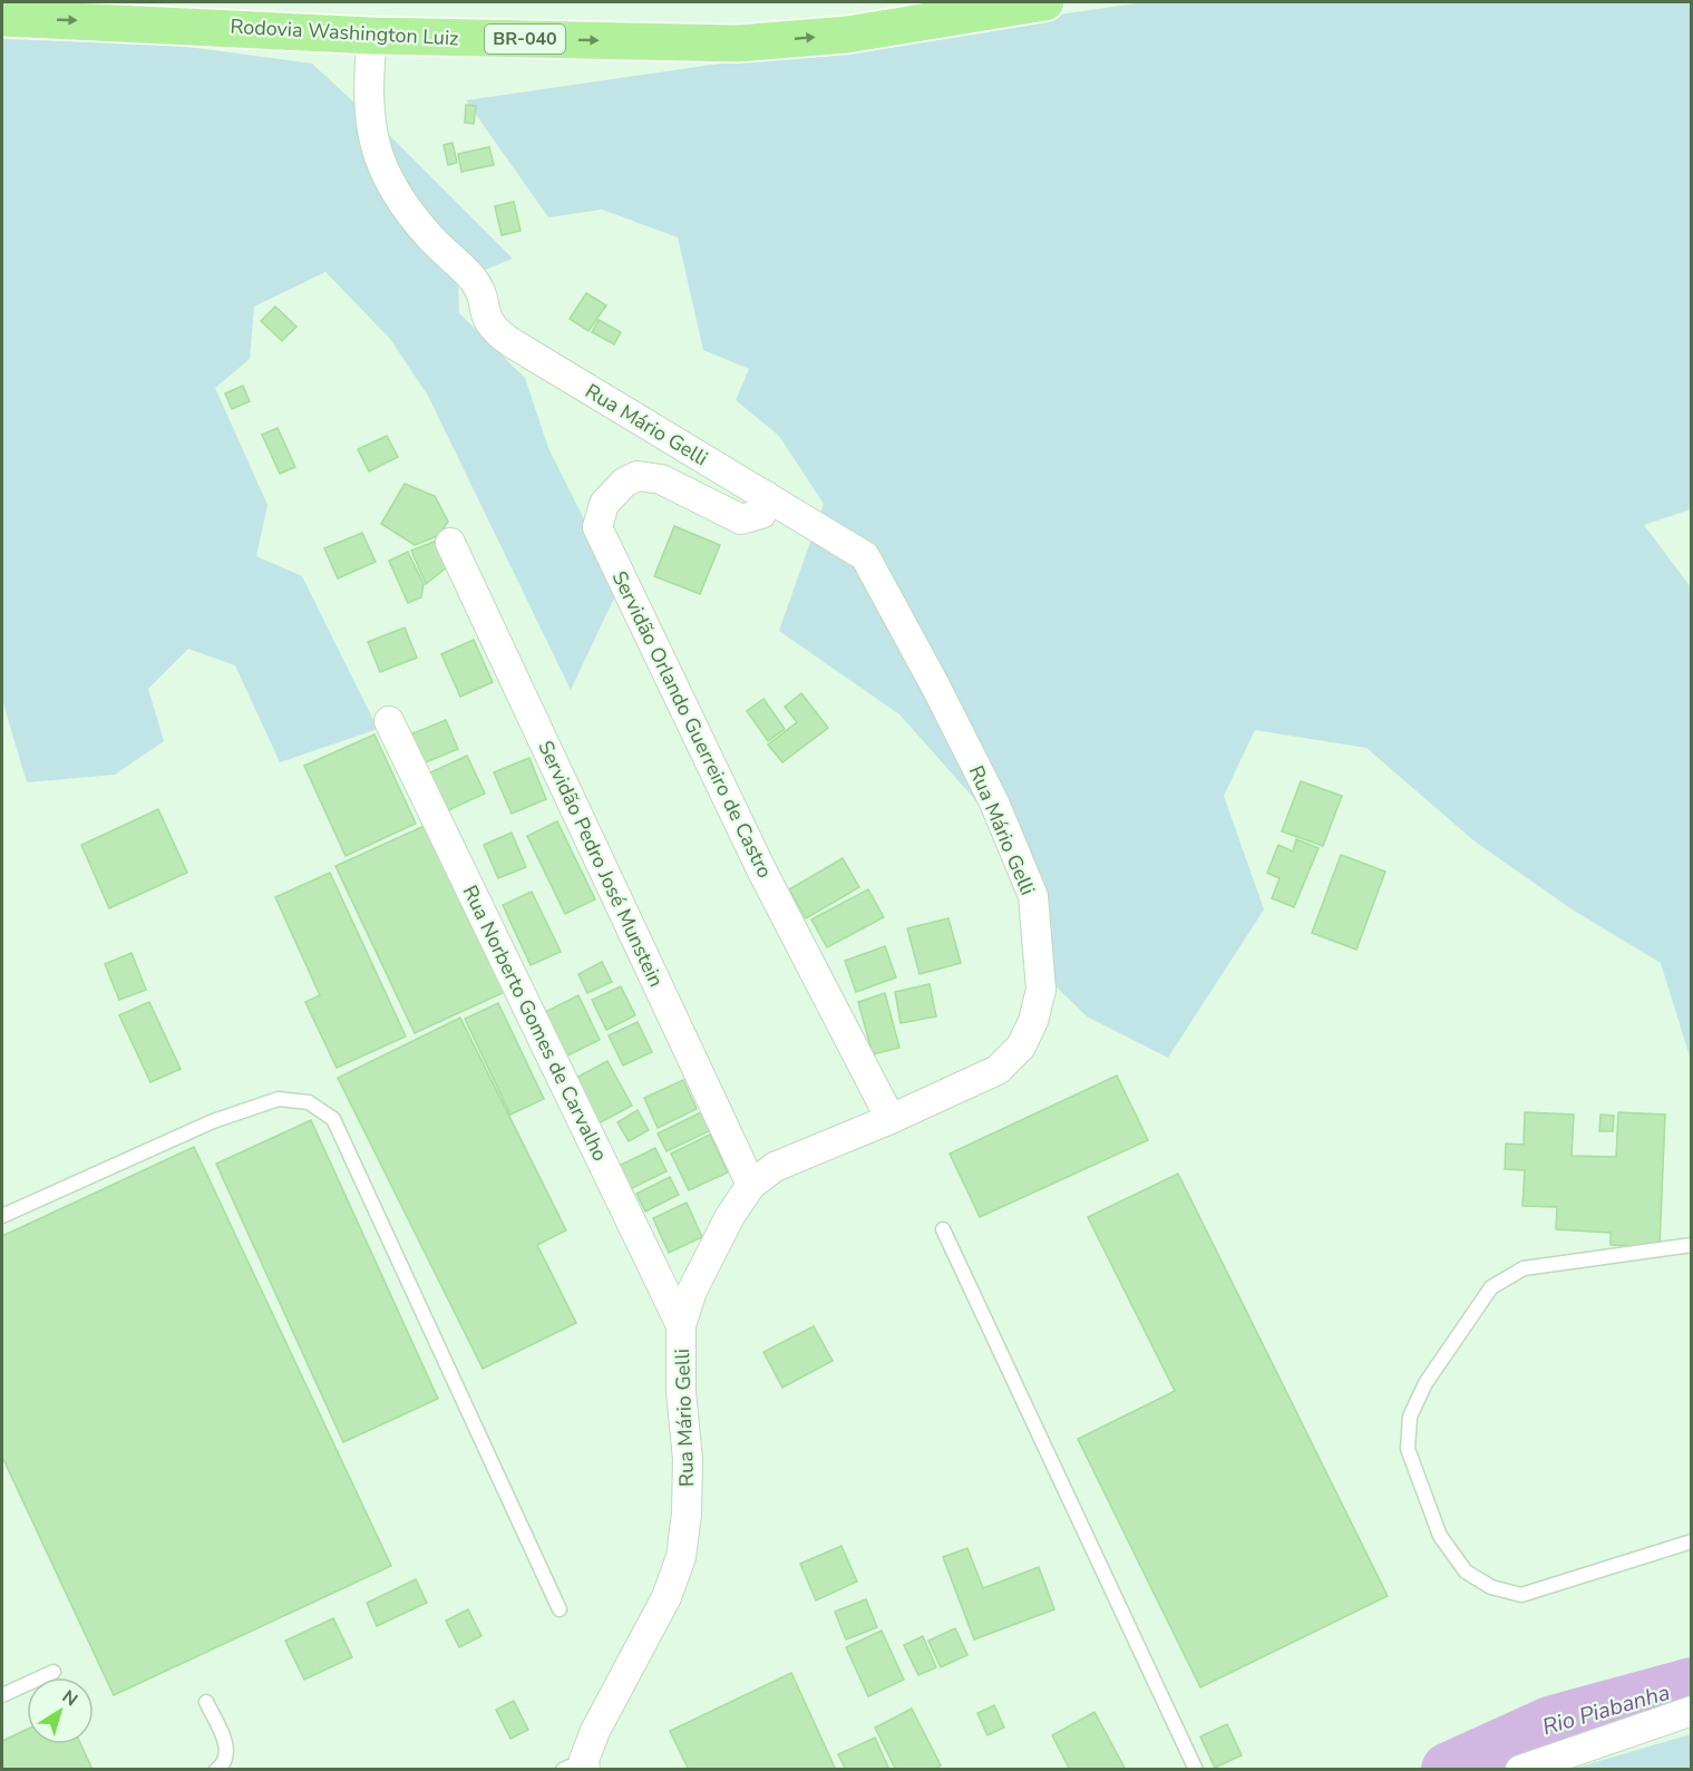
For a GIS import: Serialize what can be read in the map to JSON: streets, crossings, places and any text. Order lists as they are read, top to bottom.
{
  "streets": {
    "highway": ["Rodovia Washington Luiz", "BR-040"],
    "street": [
      "Rua Mário Gelli",
      "Servidão Orlando Guerreiro de Castro",
      "Servidão Pedro José Munstein",
      "Rua Norberto Gomes de Carvalho"
    ]
  },
  "crossings": [
    ["Rodovia Washington Luiz", "Rua Mário Gelli"],
    ["Rua Mário Gelli", "Servidão Orlando Guerreiro de Castro"],
    ["Rua Mário Gelli", "Servidão Pedro José Munstein"],
    ["Rua Mário Gelli", "Rua Norberto Gomes de Carvalho"]
  ],
  "one_way": ["Rodovia Washington Luiz"],
  "water": ["Rio Piabanha"],
  "north": "top right"
}
